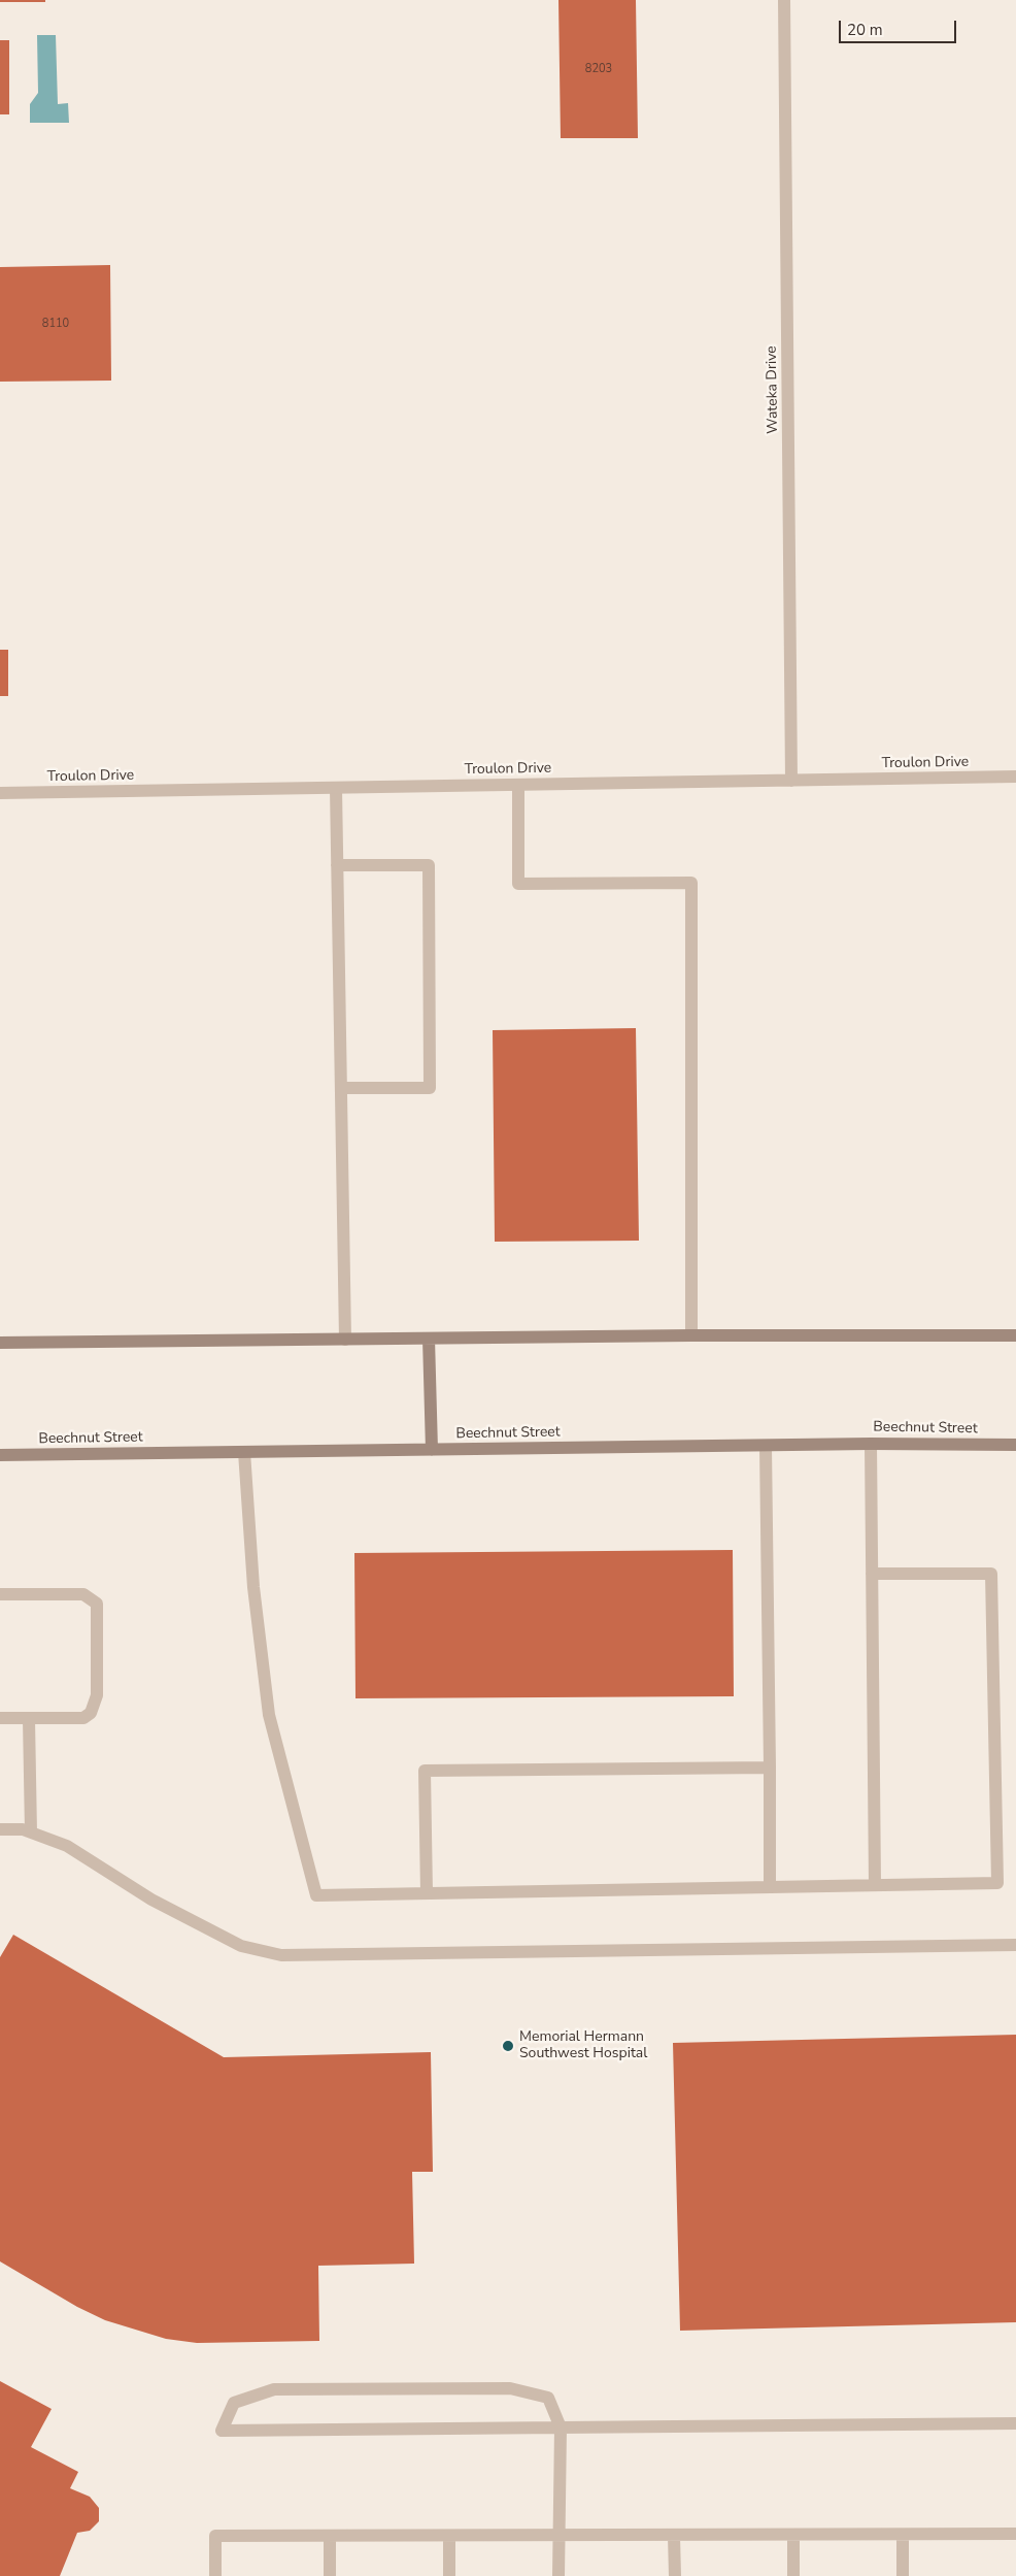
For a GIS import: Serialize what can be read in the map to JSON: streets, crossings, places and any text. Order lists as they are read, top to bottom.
{
  "streets": {
    "main road": ["Beechnut Street"],
    "street": ["Wateka Drive", "Troulon Drive"]
  },
  "crossings": [
    ["Wateka Drive", "Troulon Drive"]
  ],
  "places": ["Memorial Hermann Southwest Hospital"],
  "house_numbers": ["8203", "8110"],
  "scale_bar": "20 m"
}
